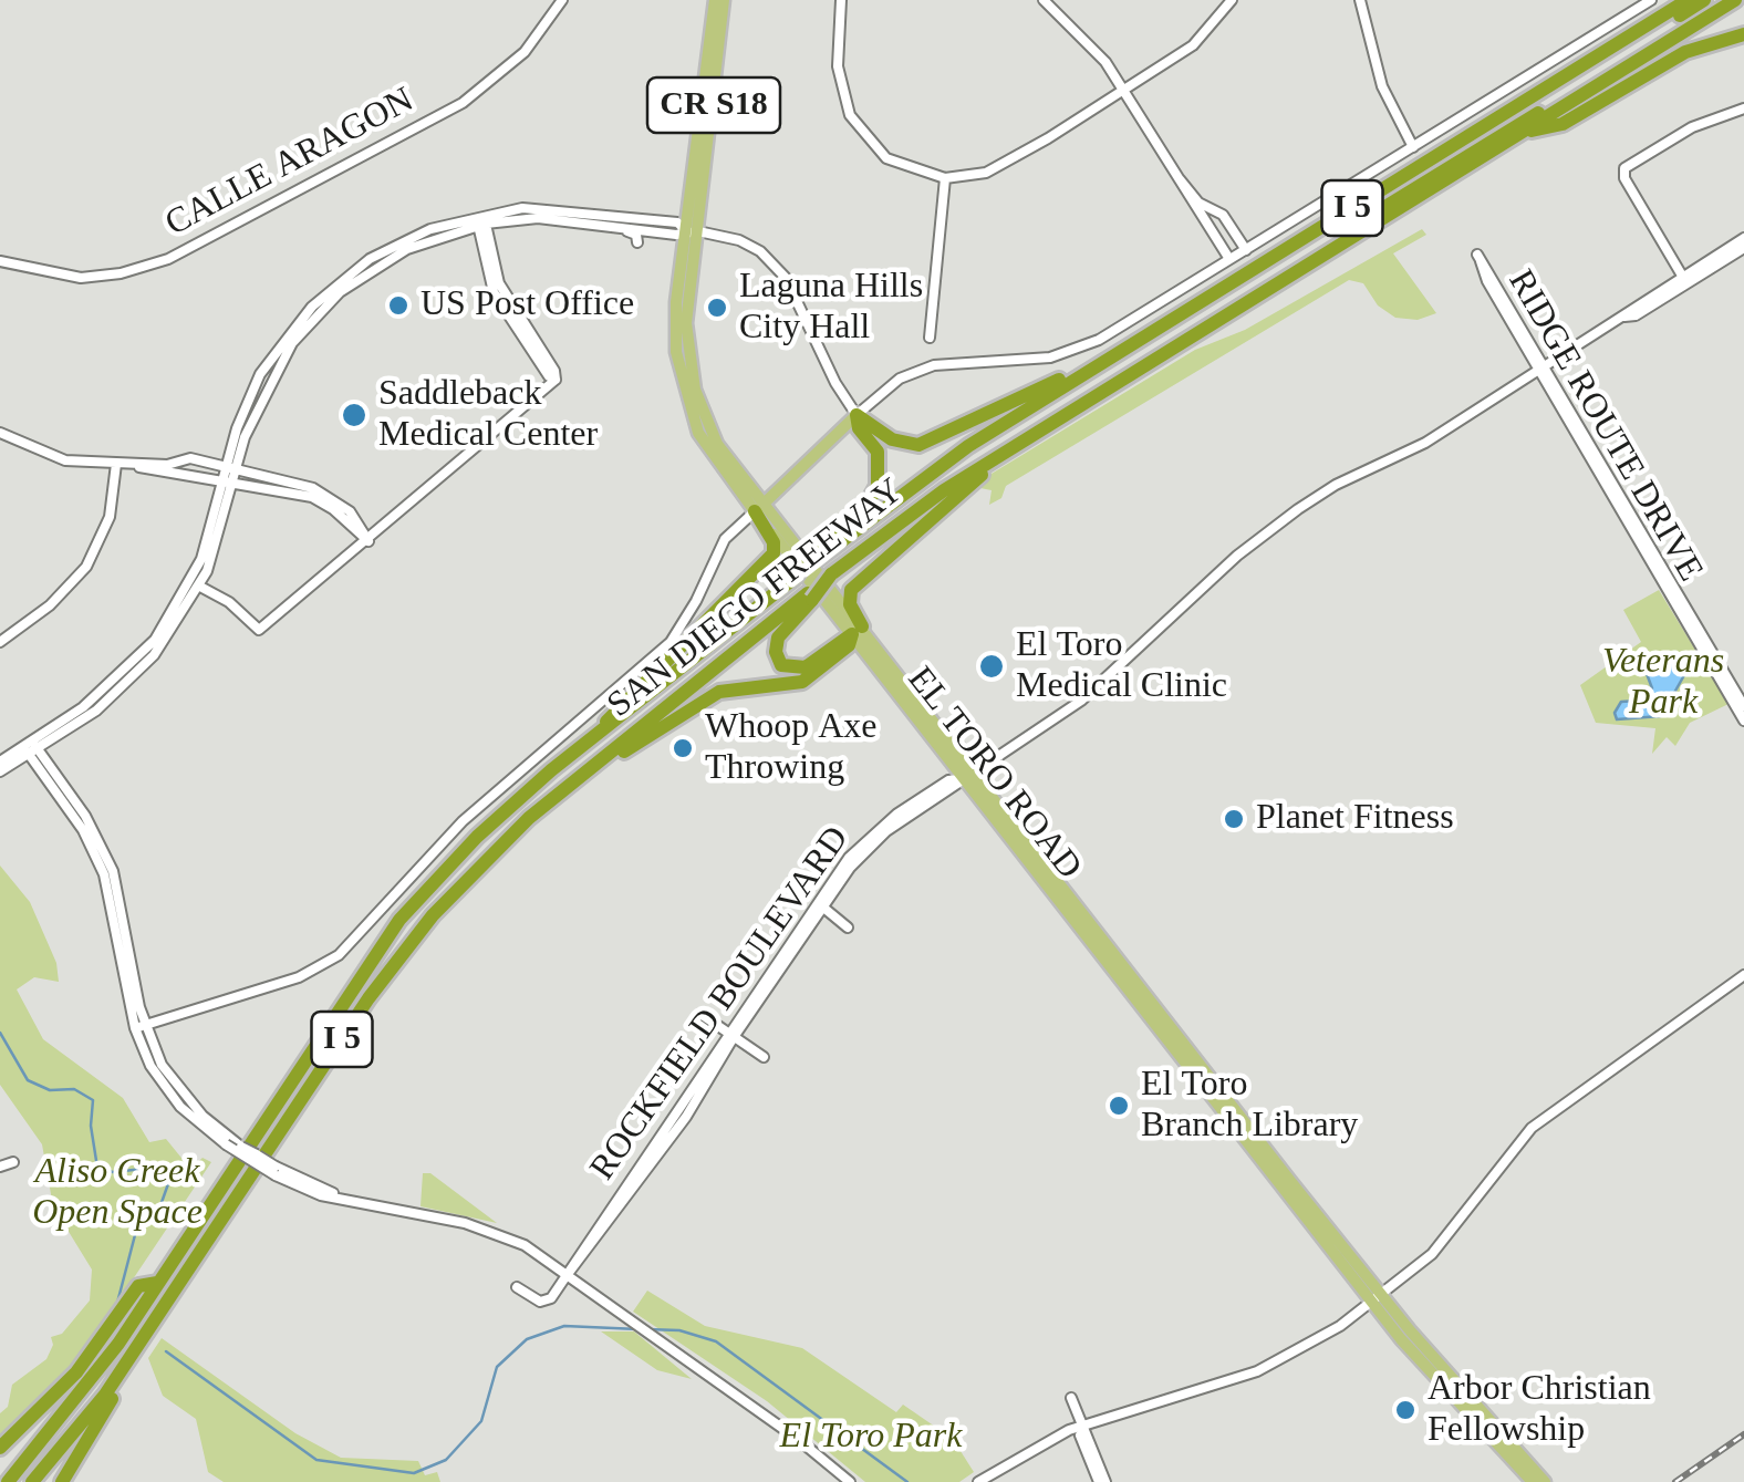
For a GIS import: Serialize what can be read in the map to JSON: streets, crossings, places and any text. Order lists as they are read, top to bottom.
{
  "streets": {
    "highway": ["I 5", "SAN DIEGO FREEWAY"],
    "main road": [
      "CR S18",
      "CALLE ARAGON",
      "RIDGE ROUTE DRIVE",
      "EL TORO ROAD",
      "ROCKFIELD BOULEVARD"
    ]
  },
  "crossings": [
    ["RIDGE ROUTE DRIVE", "ROCKFIELD BOULEVARD"],
    ["EL TORO ROAD", "ROCKFIELD BOULEVARD"]
  ],
  "parks": ["Veterans Park", "Aliso Creek Open Space", "El Toro Park"],
  "places": [
    "US Post Office",
    "Laguna Hills City Hall",
    "Saddleback Medical Center",
    "El Toro Medical Clinic",
    "Whoop Axe Throwing",
    "Planet Fitness",
    "El Toro Branch Library",
    "Arbor Christian Fellowship"
  ]
}
